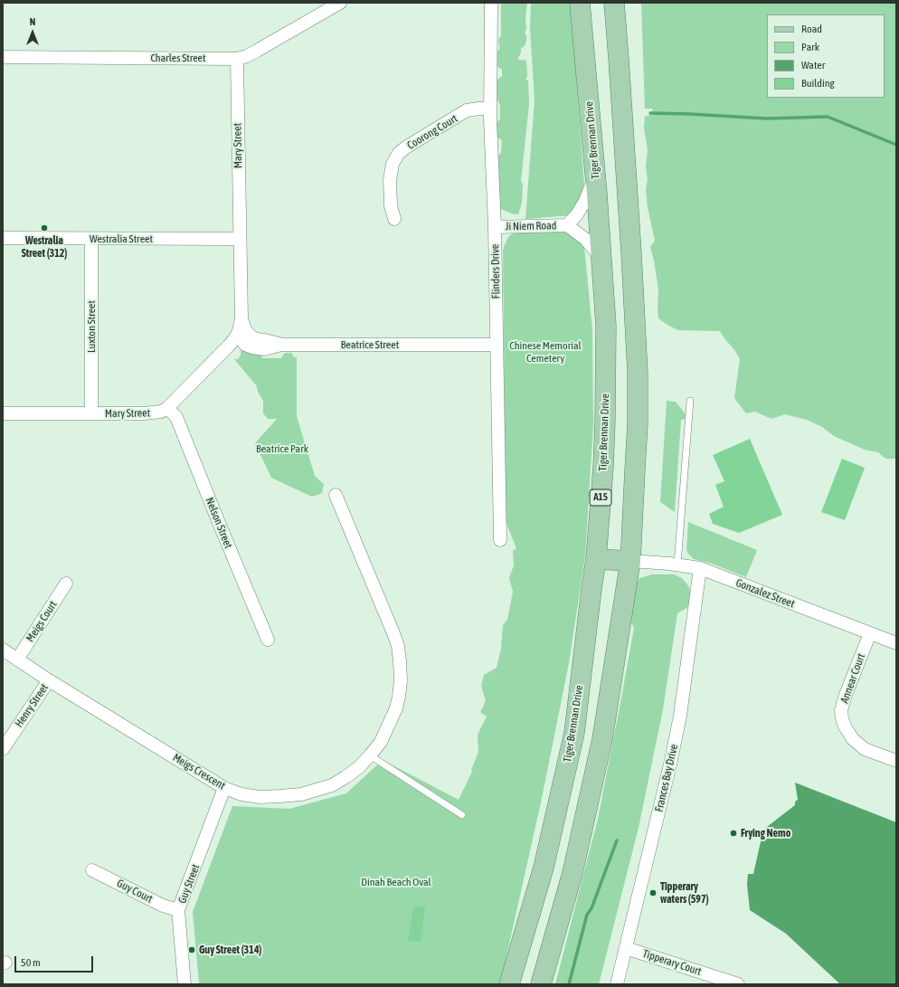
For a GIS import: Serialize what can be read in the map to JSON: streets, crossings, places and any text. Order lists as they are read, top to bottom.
{
  "streets": {
    "main road": ["Tiger Brennan Drive", "A15"],
    "street": [
      "Charles Street",
      "Coorong Court",
      "Mary Street",
      "Ji Niem Road",
      "Westralia Street",
      "Flinders Drive",
      "Luxton Street",
      "Beatrice Street",
      "Nelson Street",
      "Gonzalez Street",
      "Meigs Court",
      "Annear Court",
      "Henry Street",
      "Meigs Crescent",
      "Frances Bay Drive",
      "Guy Street",
      "Guy Court",
      "Tipperary Court"
    ]
  },
  "crossings": [
    ["Charles Street", "Mary Street"],
    ["Coorong Court", "Flinders Drive"],
    ["Tiger Brennan Drive", "Ji Niem Road"],
    ["Mary Street", "Westralia Street"],
    ["Mary Street", "Luxton Street"],
    ["Mary Street", "Beatrice Street"],
    ["Mary Street", "Nelson Street"],
    ["Ji Niem Road", "Flinders Drive"],
    ["Westralia Street", "Luxton Street"],
    ["Flinders Drive", "Beatrice Street"],
    ["Gonzalez Street", "Annear Court"],
    ["Gonzalez Street", "Frances Bay Drive"],
    ["Meigs Court", "Meigs Crescent"],
    ["Henry Street", "Meigs Crescent"],
    ["Meigs Crescent", "Guy Street"],
    ["Frances Bay Drive", "Tipperary Court"],
    ["Guy Street", "Guy Court"]
  ],
  "parks": ["Chinese Memorial Cemetery", "Beatrice Park", "Dinah Beach Oval"],
  "places": [
    "Westralia Street (312)",
    "Frying Nemo",
    "Tipperary waters (597)",
    "Guy Street (314)"
  ],
  "legend": [
    "Road",
    "Park",
    "Water",
    "Building"
  ],
  "scale_bar": "50 m",
  "north": "top"
}
